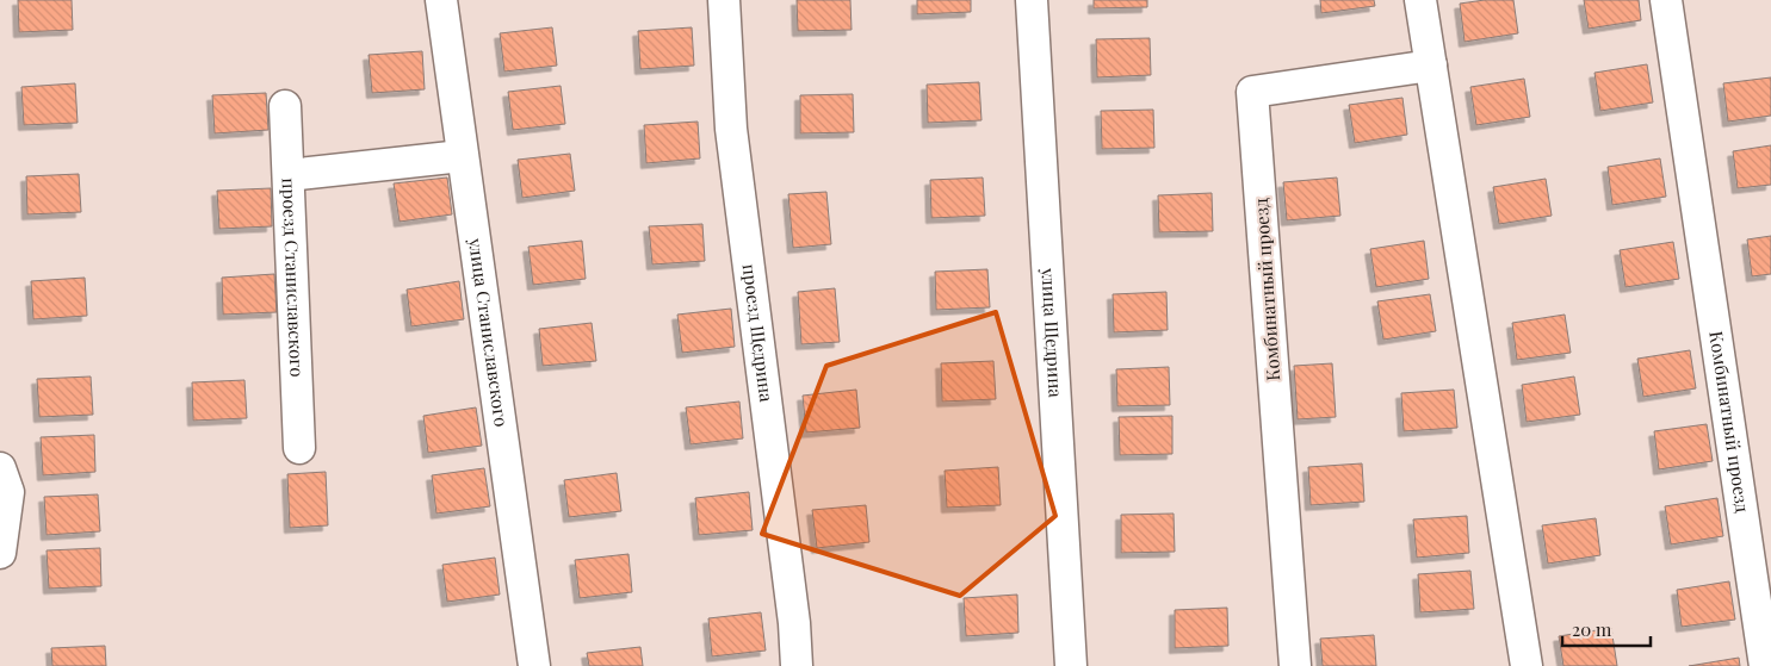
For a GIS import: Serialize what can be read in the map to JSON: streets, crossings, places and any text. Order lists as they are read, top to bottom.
{
  "streets": {
    "street": [
      "проезд Станиславского",
      "Комбинатный проезд",
      "улица Станиславского",
      "проезд Щедрина",
      "улица Щедрина"
    ]
  },
  "scale_bar": "20 m"
}
